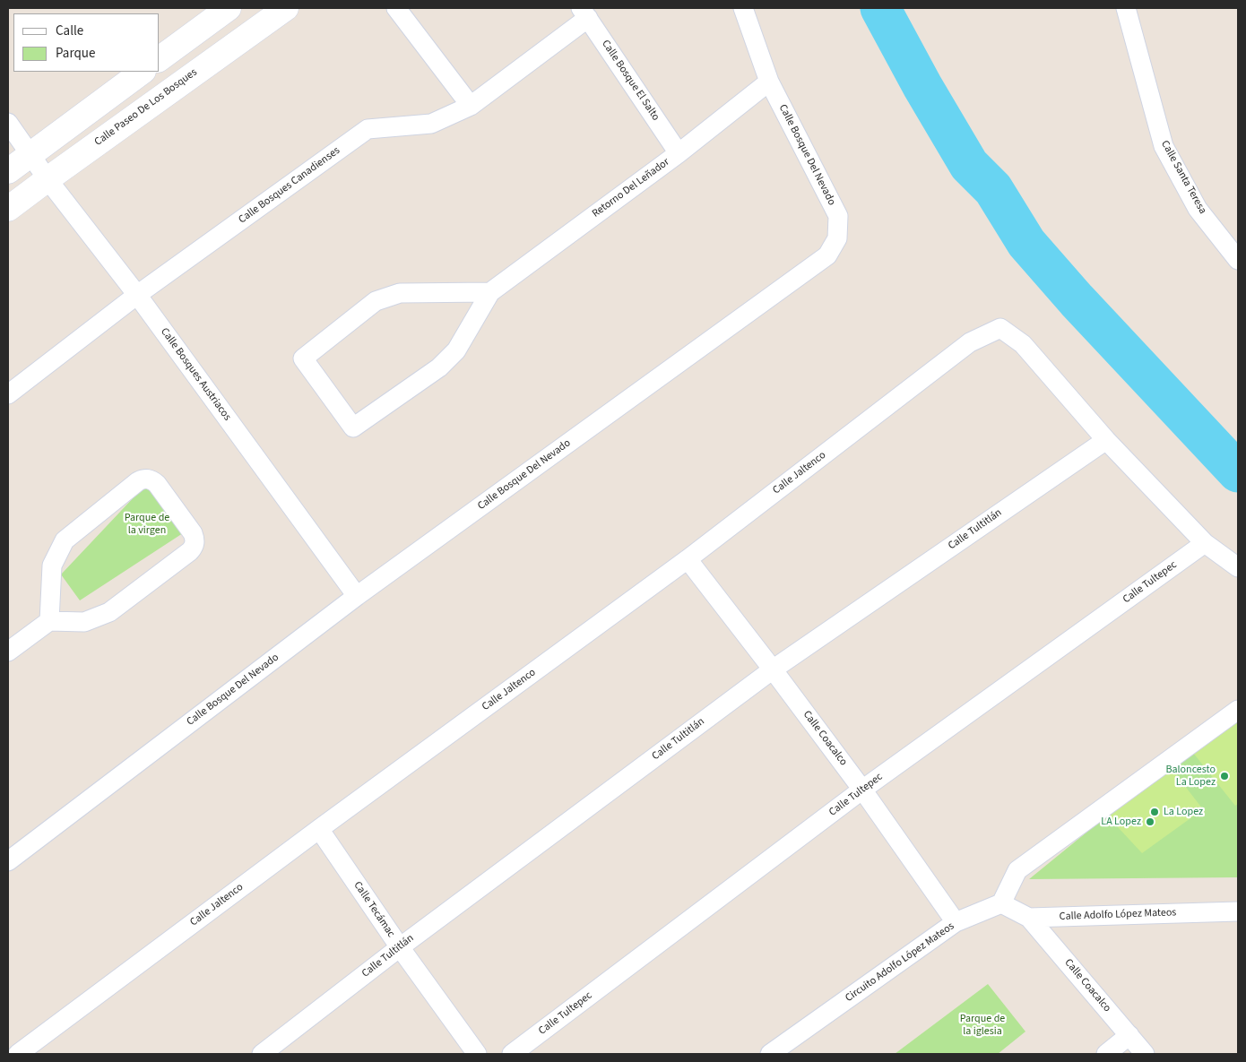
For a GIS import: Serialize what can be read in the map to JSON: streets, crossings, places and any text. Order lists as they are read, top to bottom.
{
  "streets": {
    "main road": ["Calle Paseo De Los Bosques"],
    "street": [
      "Calle Bosque El Salto",
      "Calle Bosque Del Nevado",
      "Calle Santa Teresa",
      "Calle Bosques Canadienses",
      "Retorno Del Leñador",
      "Calle Bosques Austriacos",
      "Calle Jaltenco",
      "Calle Tultitlán",
      "Calle Tultepec",
      "Calle Coacalco",
      "Calle Tecámac",
      "Calle Adolfo López Mateos",
      "Circuito Adolfo López Mateos"
    ]
  },
  "crossings": [
    ["Calle Bosque El Salto", "Calle Bosques Canadienses"],
    ["Calle Bosque El Salto", "Retorno Del Leñador"],
    ["Calle Paseo De Los Bosques", "Calle Bosques Austriacos"],
    ["Calle Bosque Del Nevado", "Retorno Del Leñador"],
    ["Calle Bosque Del Nevado", "Calle Bosques Austriacos"],
    ["Calle Bosques Canadienses", "Calle Bosques Austriacos"],
    ["Calle Jaltenco", "Calle Tultitlán"],
    ["Calle Jaltenco", "Calle Coacalco"],
    ["Calle Jaltenco", "Calle Tecámac"],
    ["Calle Tultitlán", "Calle Coacalco"],
    ["Calle Tultitlán", "Calle Tecámac"],
    ["Calle Tultepec", "Calle Coacalco"],
    ["Calle Coacalco", "Calle Adolfo López Mateos"],
    ["Calle Coacalco", "Circuito Adolfo López Mateos"],
    ["Calle Adolfo López Mateos", "Circuito Adolfo López Mateos"]
  ],
  "parks": ["Parque de la virgen", "Parque de la iglesia"],
  "places": ["Baloncesto La Lopez", "La Lopez", "LA Lopez"],
  "legend": ["Calle", "Parque"]
}
